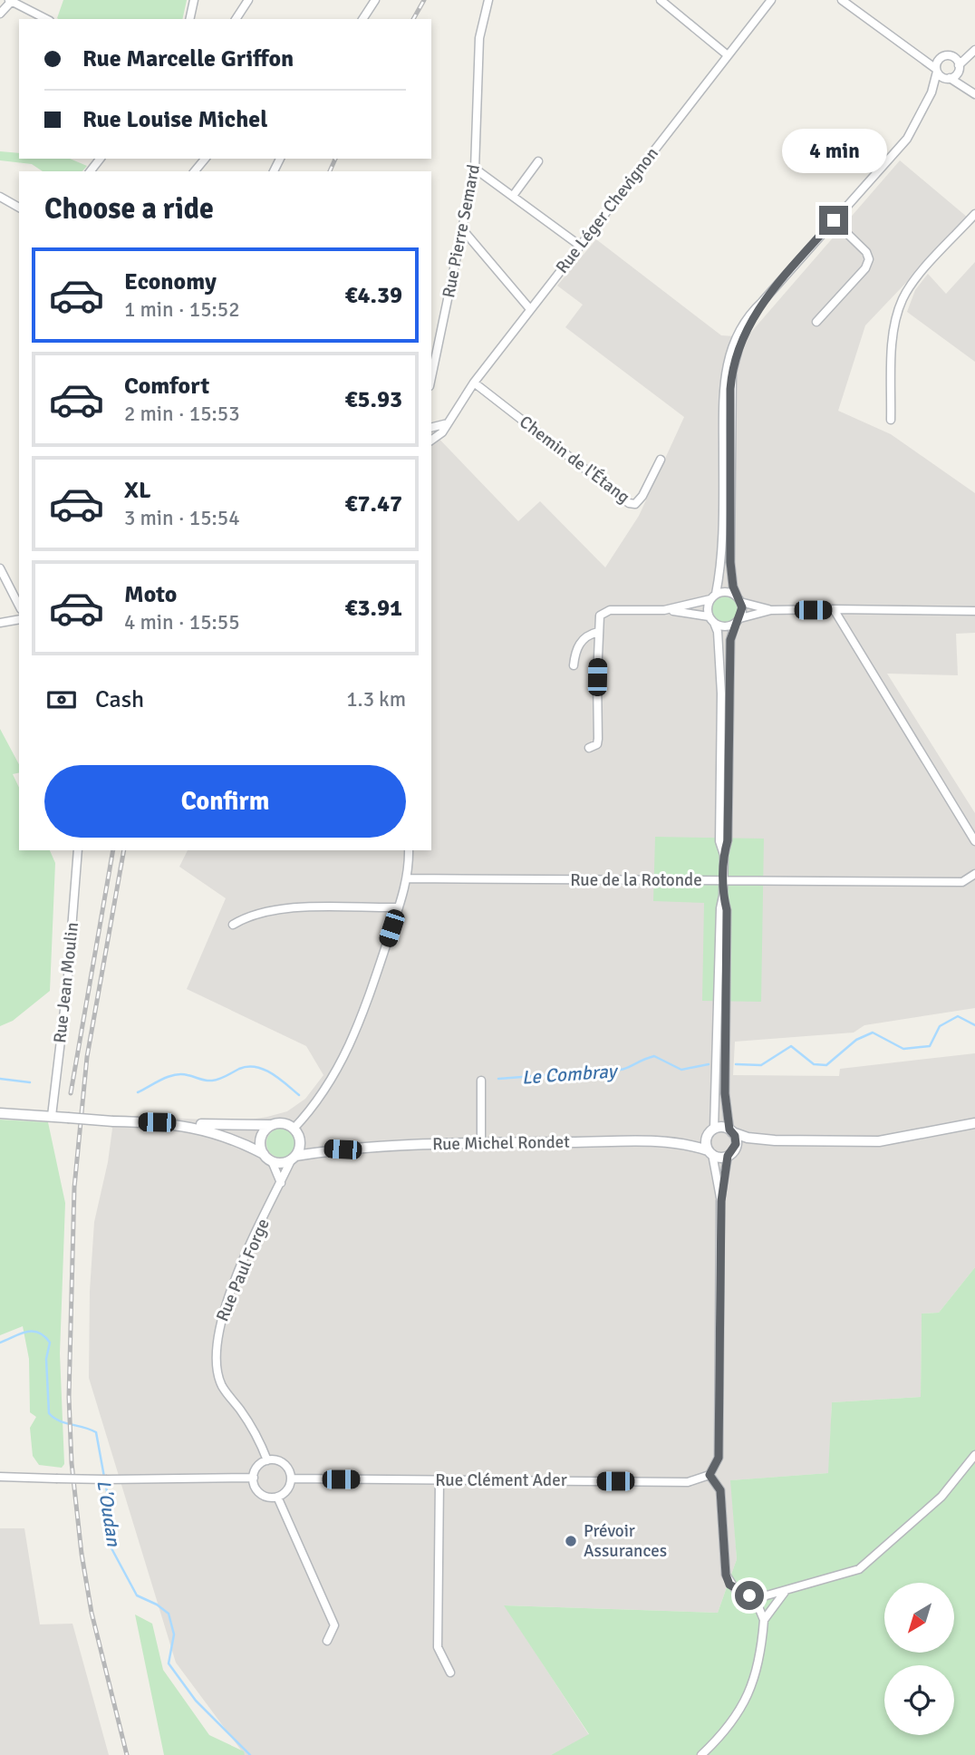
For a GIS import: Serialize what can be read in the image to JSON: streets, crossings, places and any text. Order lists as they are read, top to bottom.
{
  "streets": {
    "street": [
      "Rue Léger Chevignon",
      "Rue Pierre Semard",
      "Chemin de l'Étang",
      "Rue de la Rotonde",
      "Rue Jean Moulin",
      "Rue Michel Rondet",
      "Rue Paul Forge",
      "Rue Clément Ader"
    ]
  },
  "crossings": [
    ["Rue Léger Chevignon", "Chemin de l'Étang"],
    ["Rue Michel Rondet", "Rue Paul Forge"],
    ["Rue Paul Forge", "Rue Clément Ader"]
  ],
  "water": ["Le Combray", "L'Oudan"],
  "places": ["Prévoir Assurances"],
  "north": "bottom left",
  "page": {
    "banner": ["Rue Marcelle Griffon", "Rue Louise Michel"],
    "bubble": "4 min",
    "heading": "Choose a ride",
    "list": [
      {
        "name": "Economy",
        "note": "1 min · 15:52",
        "value": "€4.39"
      },
      {
        "name": "Comfort",
        "note": "2 min · 15:53",
        "value": "€5.93"
      },
      {
        "name": "XL",
        "note": "3 min · 15:54",
        "value": "€7.47"
      },
      {
        "name": "Moto",
        "note": "4 min · 15:55",
        "value": "€3.91"
      }
    ],
    "pay": ["Cash", "1.3 km"],
    "buttons": "Confirm"
  }
}
